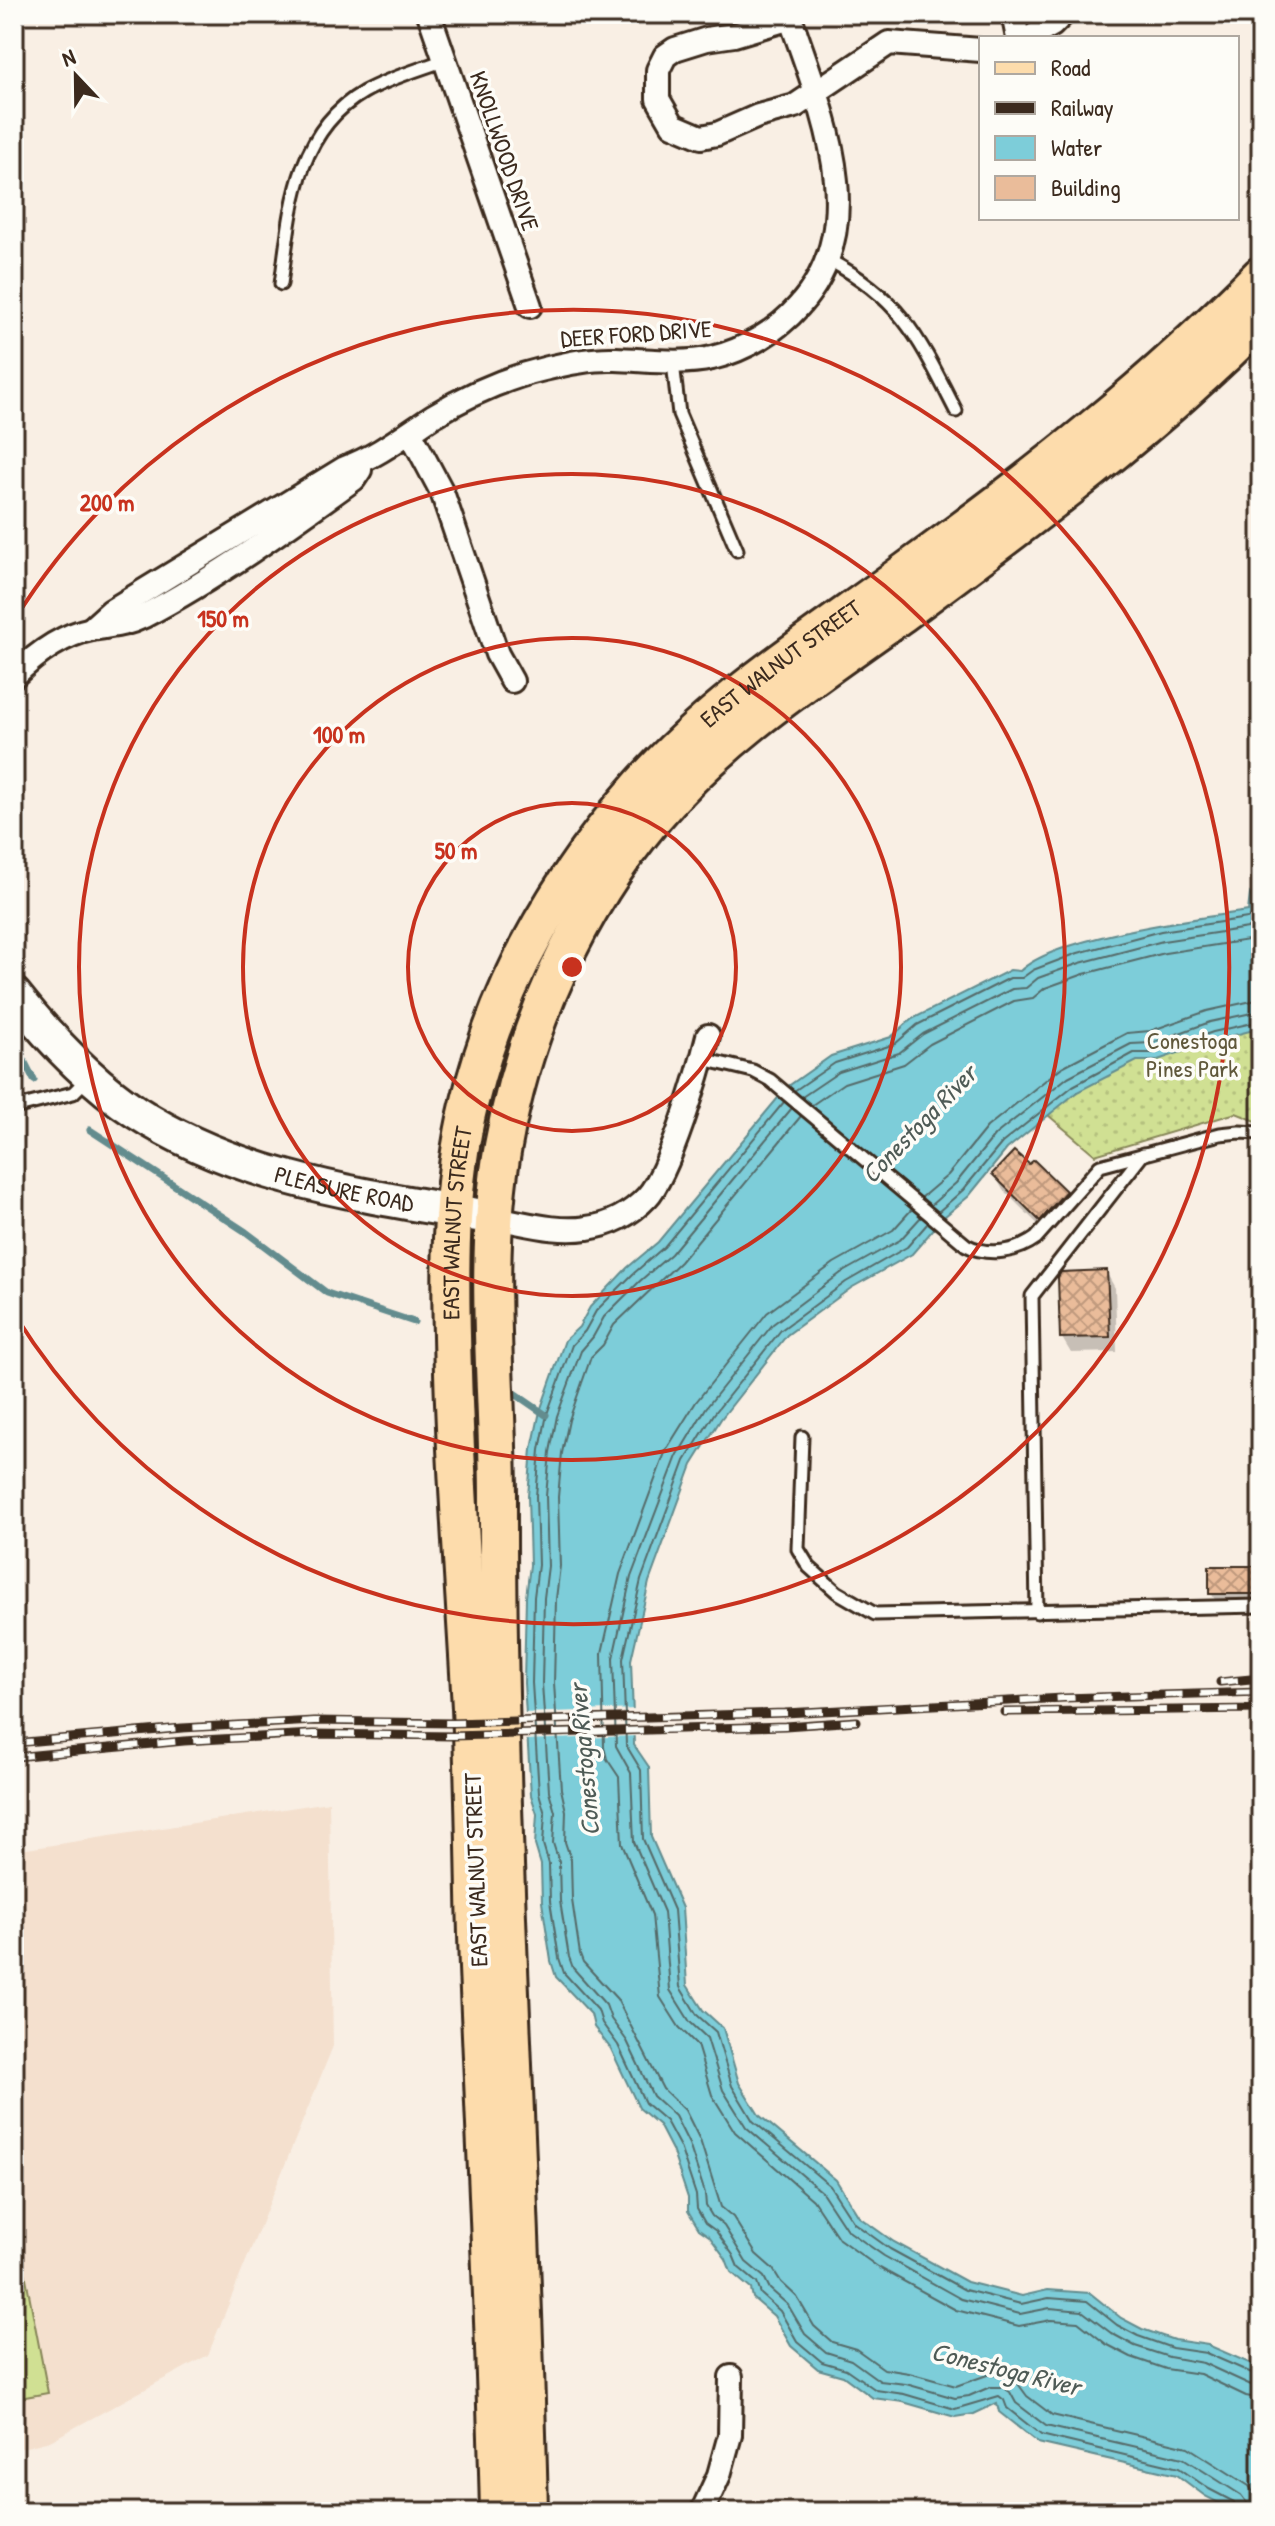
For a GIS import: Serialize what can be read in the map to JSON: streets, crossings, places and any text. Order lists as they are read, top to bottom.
{
  "streets": {
    "main road": ["EAST WALNUT STREET"],
    "street": ["KNOLLWOOD DRIVE", "DEER FORD DRIVE", "PLEASURE ROAD"]
  },
  "crossings": [
    ["EAST WALNUT STREET", "PLEASURE ROAD"]
  ],
  "water": ["Conestoga River"],
  "parks": ["Conestoga Pines Park"],
  "legend": [
    "Road",
    "Railway",
    "Water",
    "Building"
  ],
  "north": "top",
  "rings": [
    "200 m",
    "150 m",
    "100 m",
    "50 m"
  ]
}
